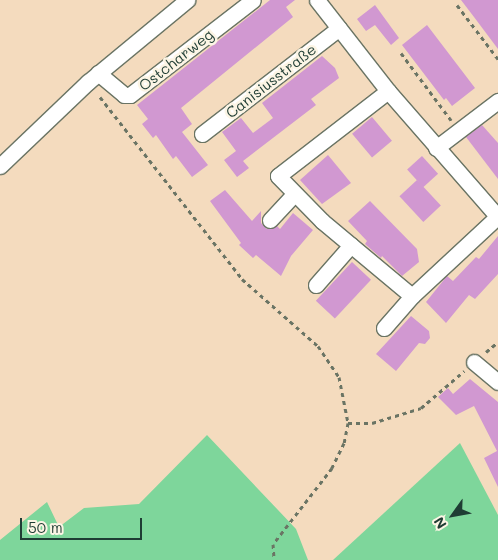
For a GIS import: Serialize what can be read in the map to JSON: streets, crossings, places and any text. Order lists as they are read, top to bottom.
{
  "streets": {
    "street": ["Ostcharweg", "Canisiusstraße"]
  },
  "scale_bar": "50 m",
  "north": "bottom left"
}
